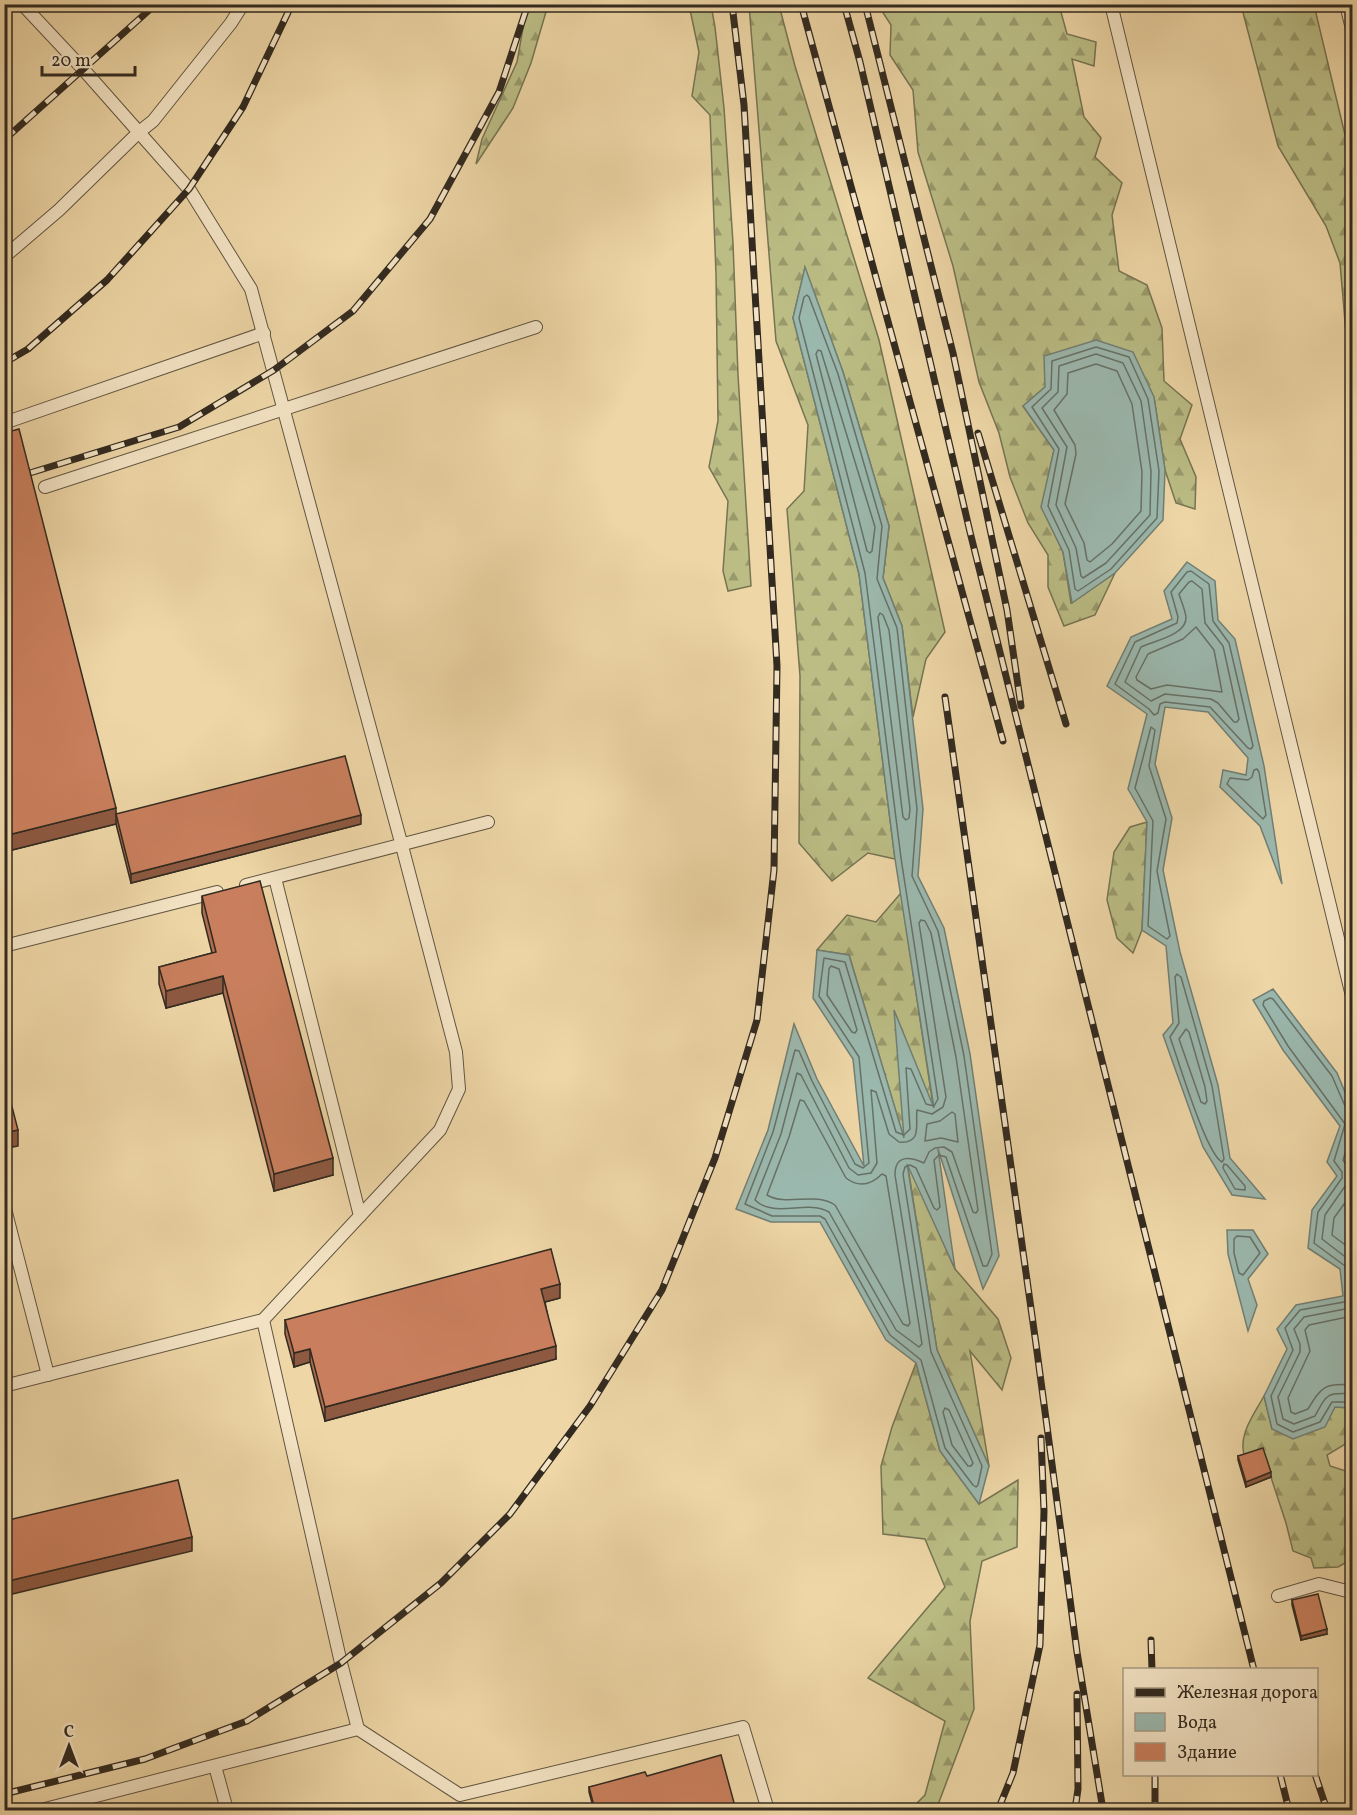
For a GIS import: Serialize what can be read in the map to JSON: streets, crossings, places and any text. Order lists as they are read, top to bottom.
{
  "legend": ["Железная дорога", "Вода", "Здание"],
  "scale_bar": "20 m",
  "north": "top"
}
